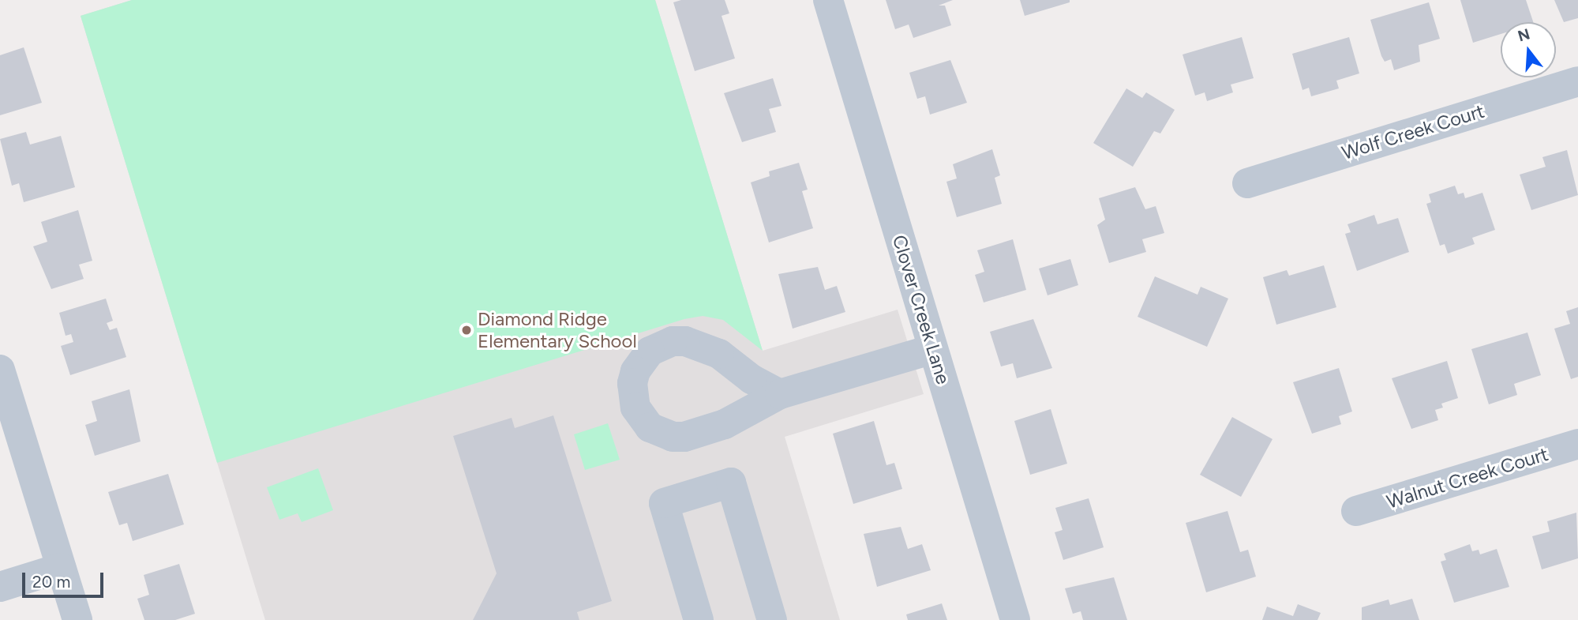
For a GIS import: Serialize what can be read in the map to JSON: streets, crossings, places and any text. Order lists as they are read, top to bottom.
{
  "streets": {
    "street": ["Wolf Creek Court", "Clover Creek Lane", "Walnut Creek Court"]
  },
  "places": ["Diamond Ridge Elementary School"],
  "scale_bar": "20 m",
  "north": "top"
}
